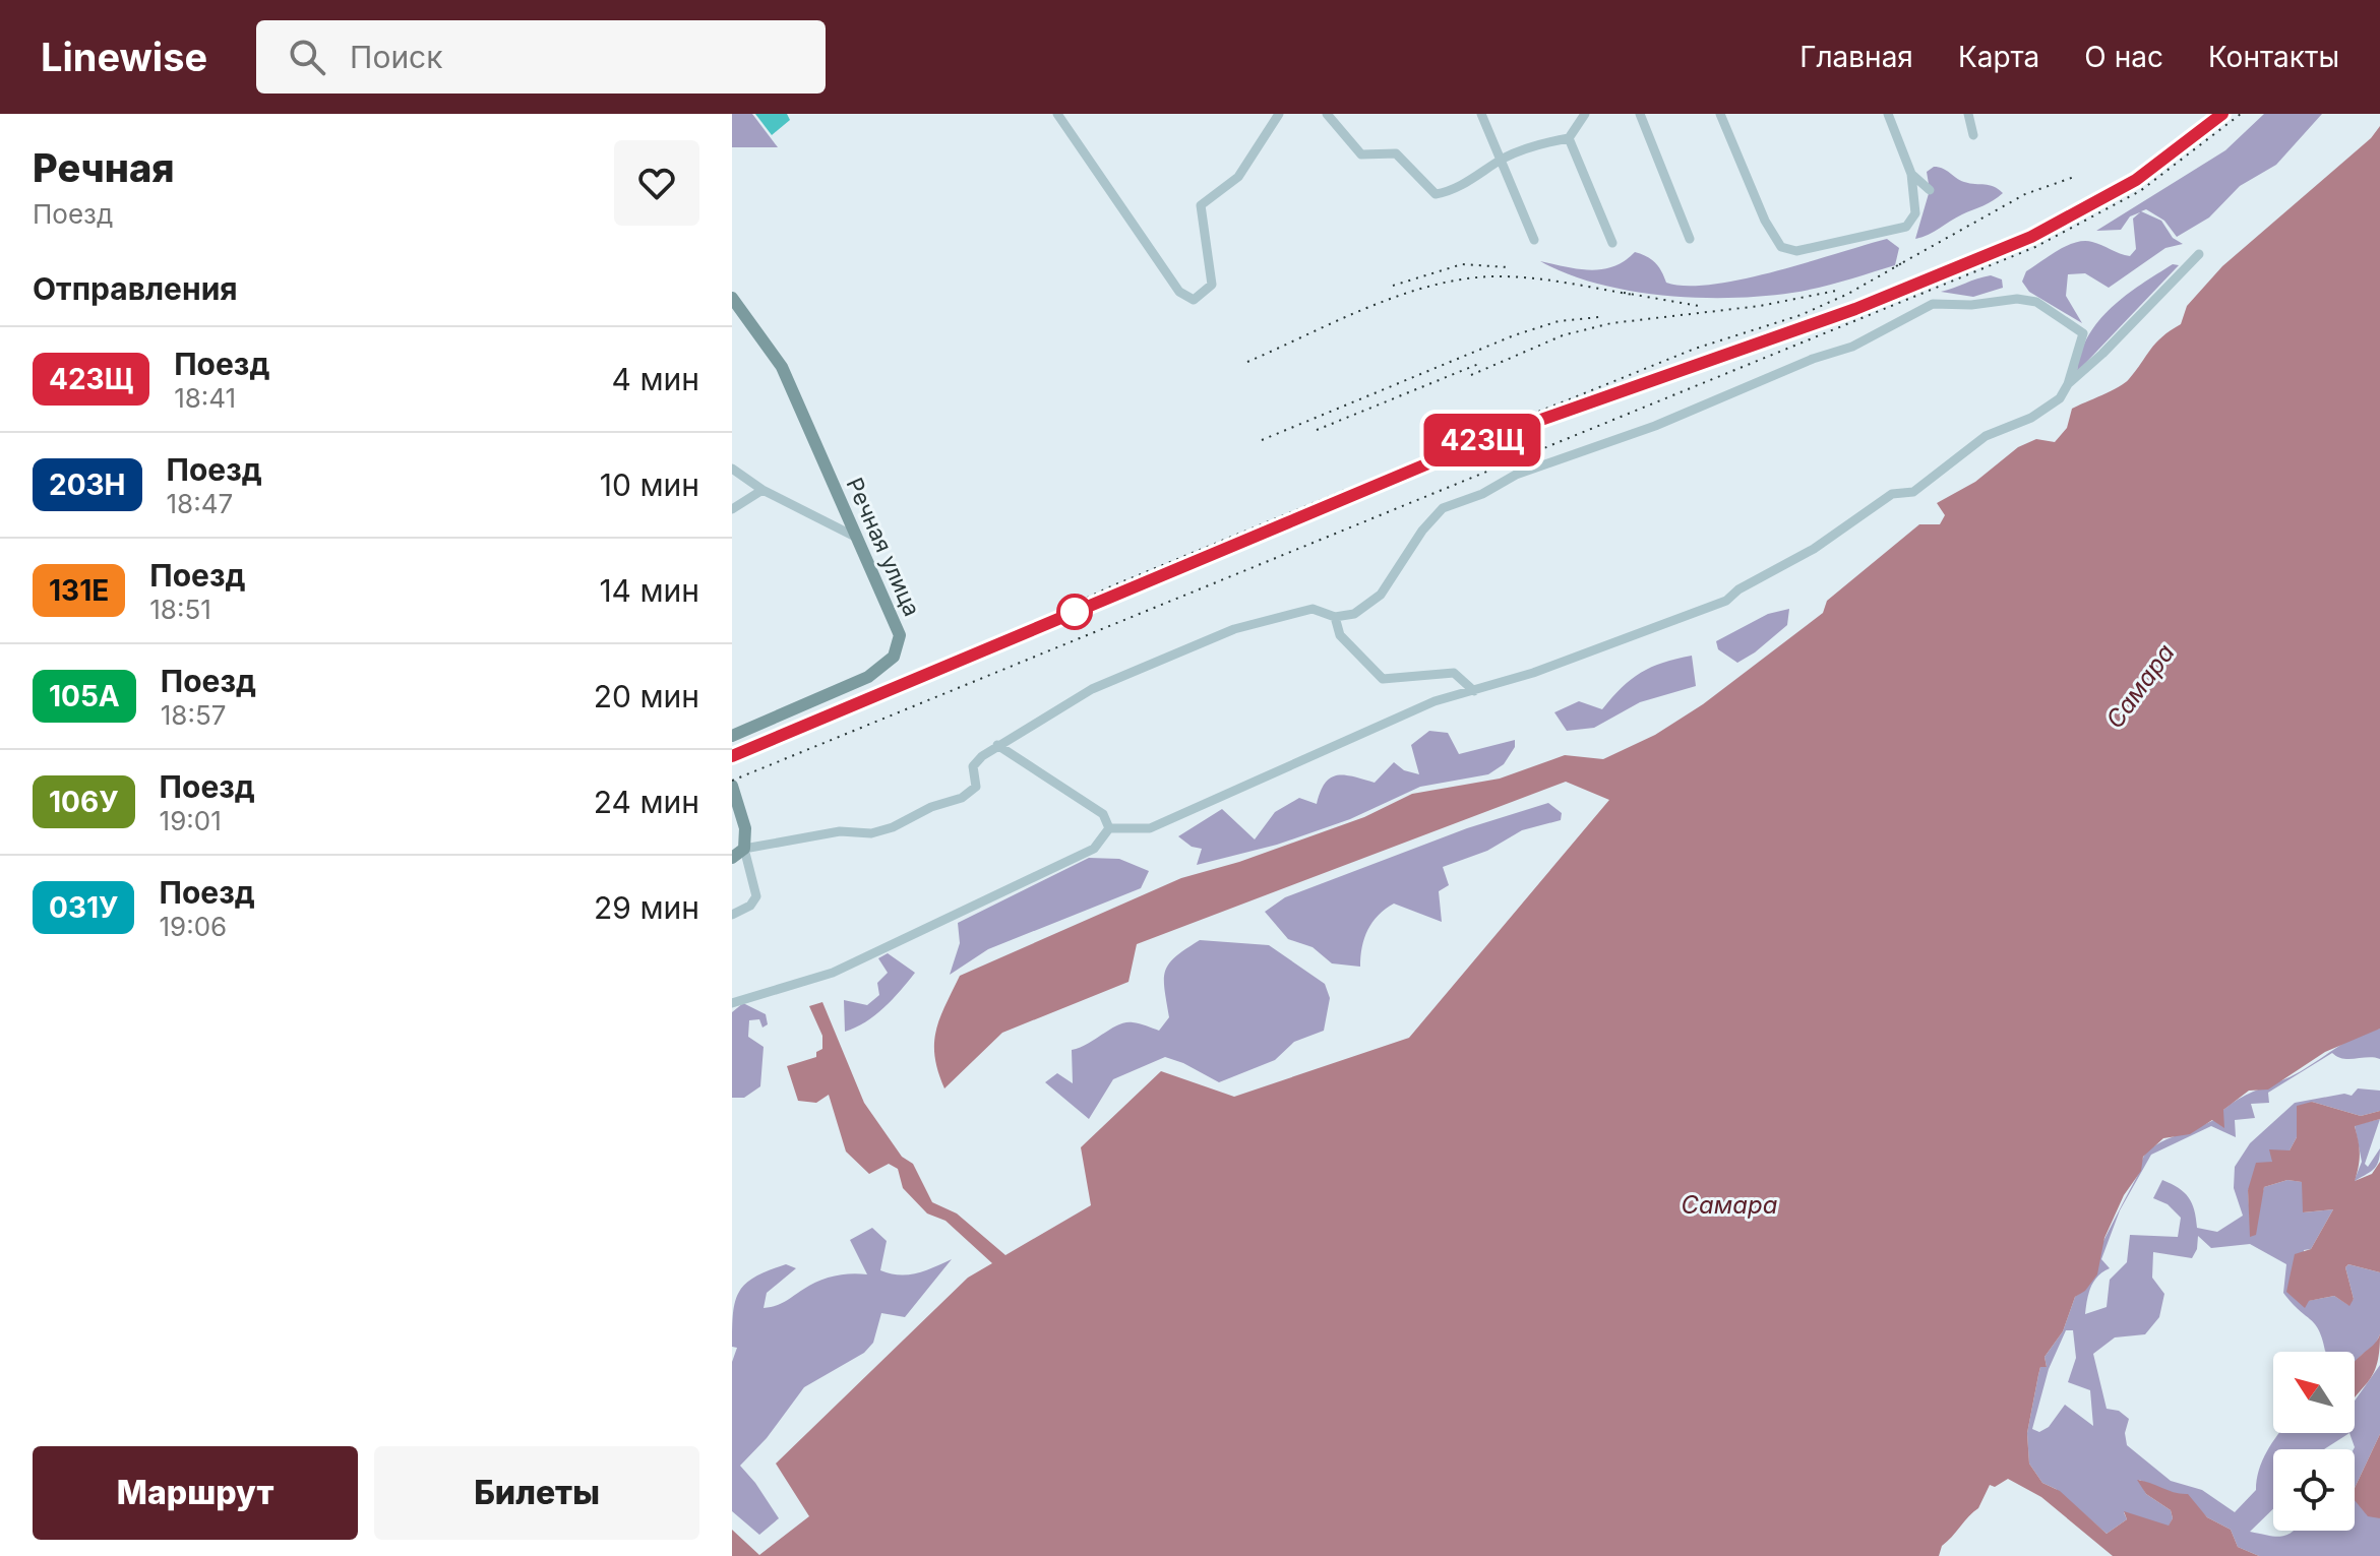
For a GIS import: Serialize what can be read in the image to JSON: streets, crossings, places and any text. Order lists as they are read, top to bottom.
{
  "streets": {
    "street": ["Речная улица"]
  },
  "water": ["Самара"],
  "north": "top left",
  "page": {
    "header": "Linewise",
    "search": "Поиск",
    "nav": [
      "Главная",
      "Карта",
      "О нас",
      "Контакты"
    ],
    "heading": [
      ["Речная", "Поезд"],
      "Отправления"
    ],
    "on_map": "423Щ",
    "list": [
      {
        "mark": "423Щ",
        "name": "Поезд",
        "note": "18:41",
        "value": "4 мин"
      },
      {
        "mark": "203Н",
        "name": "Поезд",
        "note": "18:47",
        "value": "10 мин"
      },
      {
        "mark": "131Е",
        "name": "Поезд",
        "note": "18:51",
        "value": "14 мин"
      },
      {
        "mark": "105А",
        "name": "Поезд",
        "note": "18:57",
        "value": "20 мин"
      },
      {
        "mark": "106У",
        "name": "Поезд",
        "note": "19:01",
        "value": "24 мин"
      },
      {
        "mark": "031У",
        "name": "Поезд",
        "note": "19:06",
        "value": "29 мин"
      }
    ],
    "buttons": ["Маршрут", "Билеты"]
  }
}
